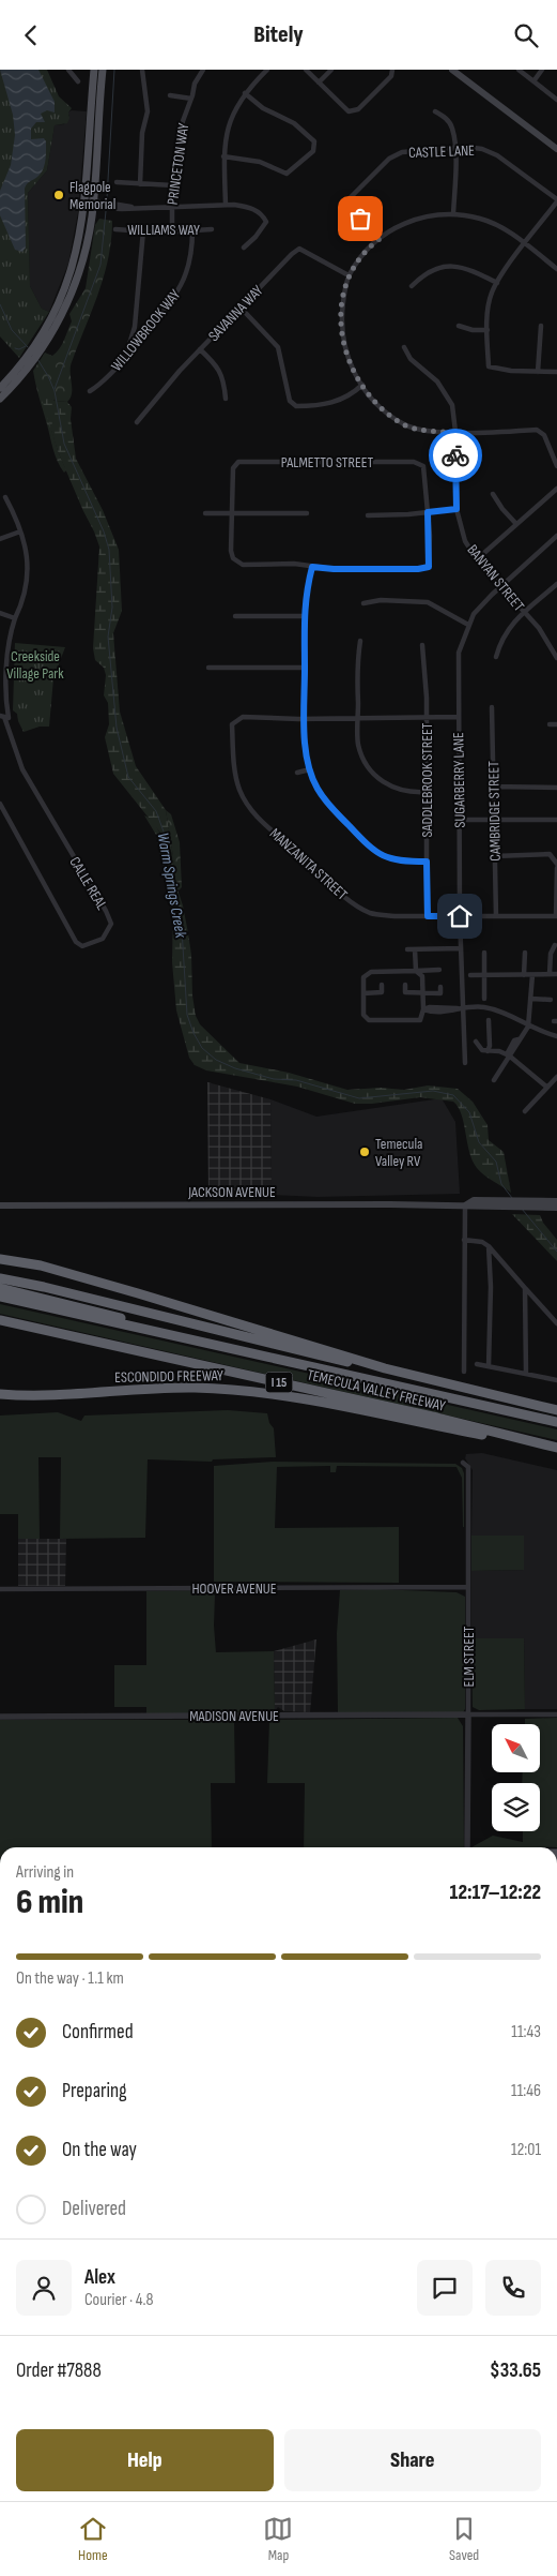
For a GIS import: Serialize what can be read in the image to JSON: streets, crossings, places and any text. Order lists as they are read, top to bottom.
{
  "streets": {
    "highway": ["ESCONDIDO FREEWAY", "I 15", "TEMECULA VALLEY FREEWAY"],
    "main road": ["JACKSON AVENUE"],
    "street": [
      "CASTLE LANE",
      "PRINCETON WAY",
      "WILLIAMS WAY",
      "SAVANNA WAY",
      "WILLOWBROOK WAY",
      "PALMETTO STREET",
      "BANYAN STREET",
      "SADDLEBROOK STREET",
      "SUGARBERRY LANE",
      "CAMBRIDGE STREET",
      "MANZANITA STREET",
      "CALLE REAL",
      "HOOVER AVENUE",
      "ELM STREET",
      "MADISON AVENUE"
    ]
  },
  "crossings": [
    ["PRINCETON WAY", "WILLIAMS WAY"],
    ["WILLIAMS WAY", "WILLOWBROOK WAY"],
    ["BANYAN STREET", "SUGARBERRY LANE"],
    ["SADDLEBROOK STREET", "MANZANITA STREET"],
    ["SUGARBERRY LANE", "MANZANITA STREET"],
    ["CAMBRIDGE STREET", "MANZANITA STREET"],
    ["ESCONDIDO FREEWAY", "I 15"],
    ["ESCONDIDO FREEWAY", "TEMECULA VALLEY FREEWAY"],
    ["HOOVER AVENUE", "ELM STREET"],
    ["ELM STREET", "MADISON AVENUE"]
  ],
  "water": ["Warm Springs Creek"],
  "parks": ["Creekside Village Park"],
  "places": ["Flagpole Memorial", "Temecula Valley RV"],
  "north": "top left",
  "page": {
    "header": "Bitely",
    "heading": ["6 min", "Arriving in", "12:17–12:22"],
    "panel": [
      "Alex",
      "Courier · 4.8",
      "Order #7888",
      "$33.65"
    ],
    "bar": "On the way · 1.1 km",
    "list": [
      ["Confirmed", "11:43"],
      ["Preparing", "11:46"],
      ["On the way", "12:01"],
      "Delivered"
    ],
    "buttons": ["Help", "Share"],
    "tabs": ["Home", "Map", "Saved"]
  }
}
